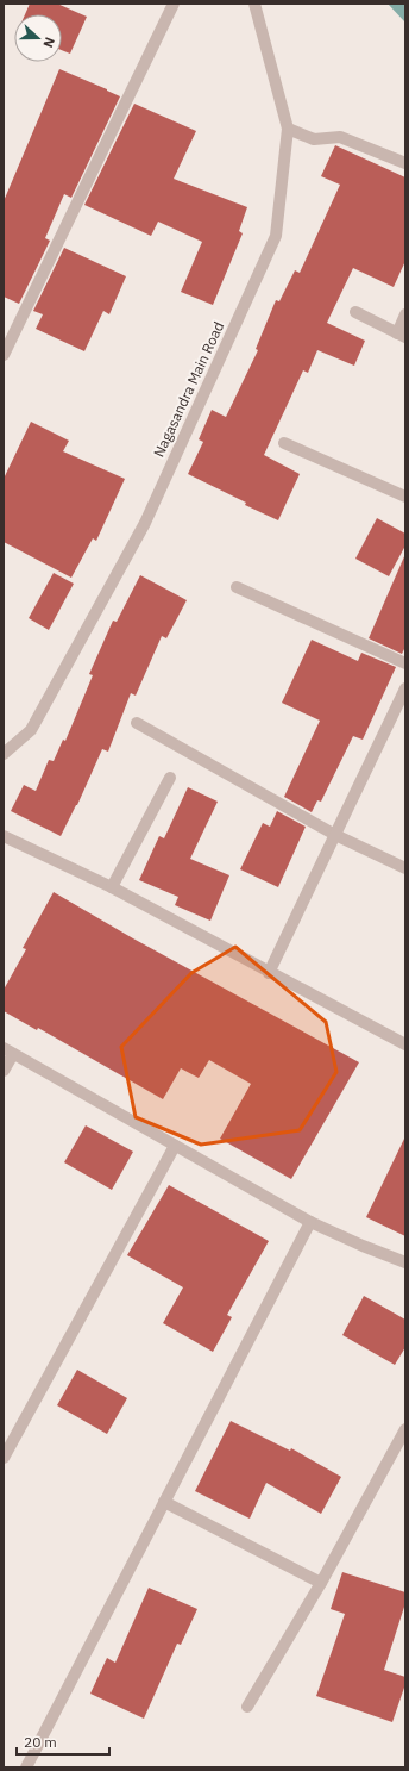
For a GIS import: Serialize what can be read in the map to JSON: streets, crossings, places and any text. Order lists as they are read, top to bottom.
{
  "streets": {
    "street": ["Nagasandra Main Road"]
  },
  "scale_bar": "20 m",
  "north": "right"
}
